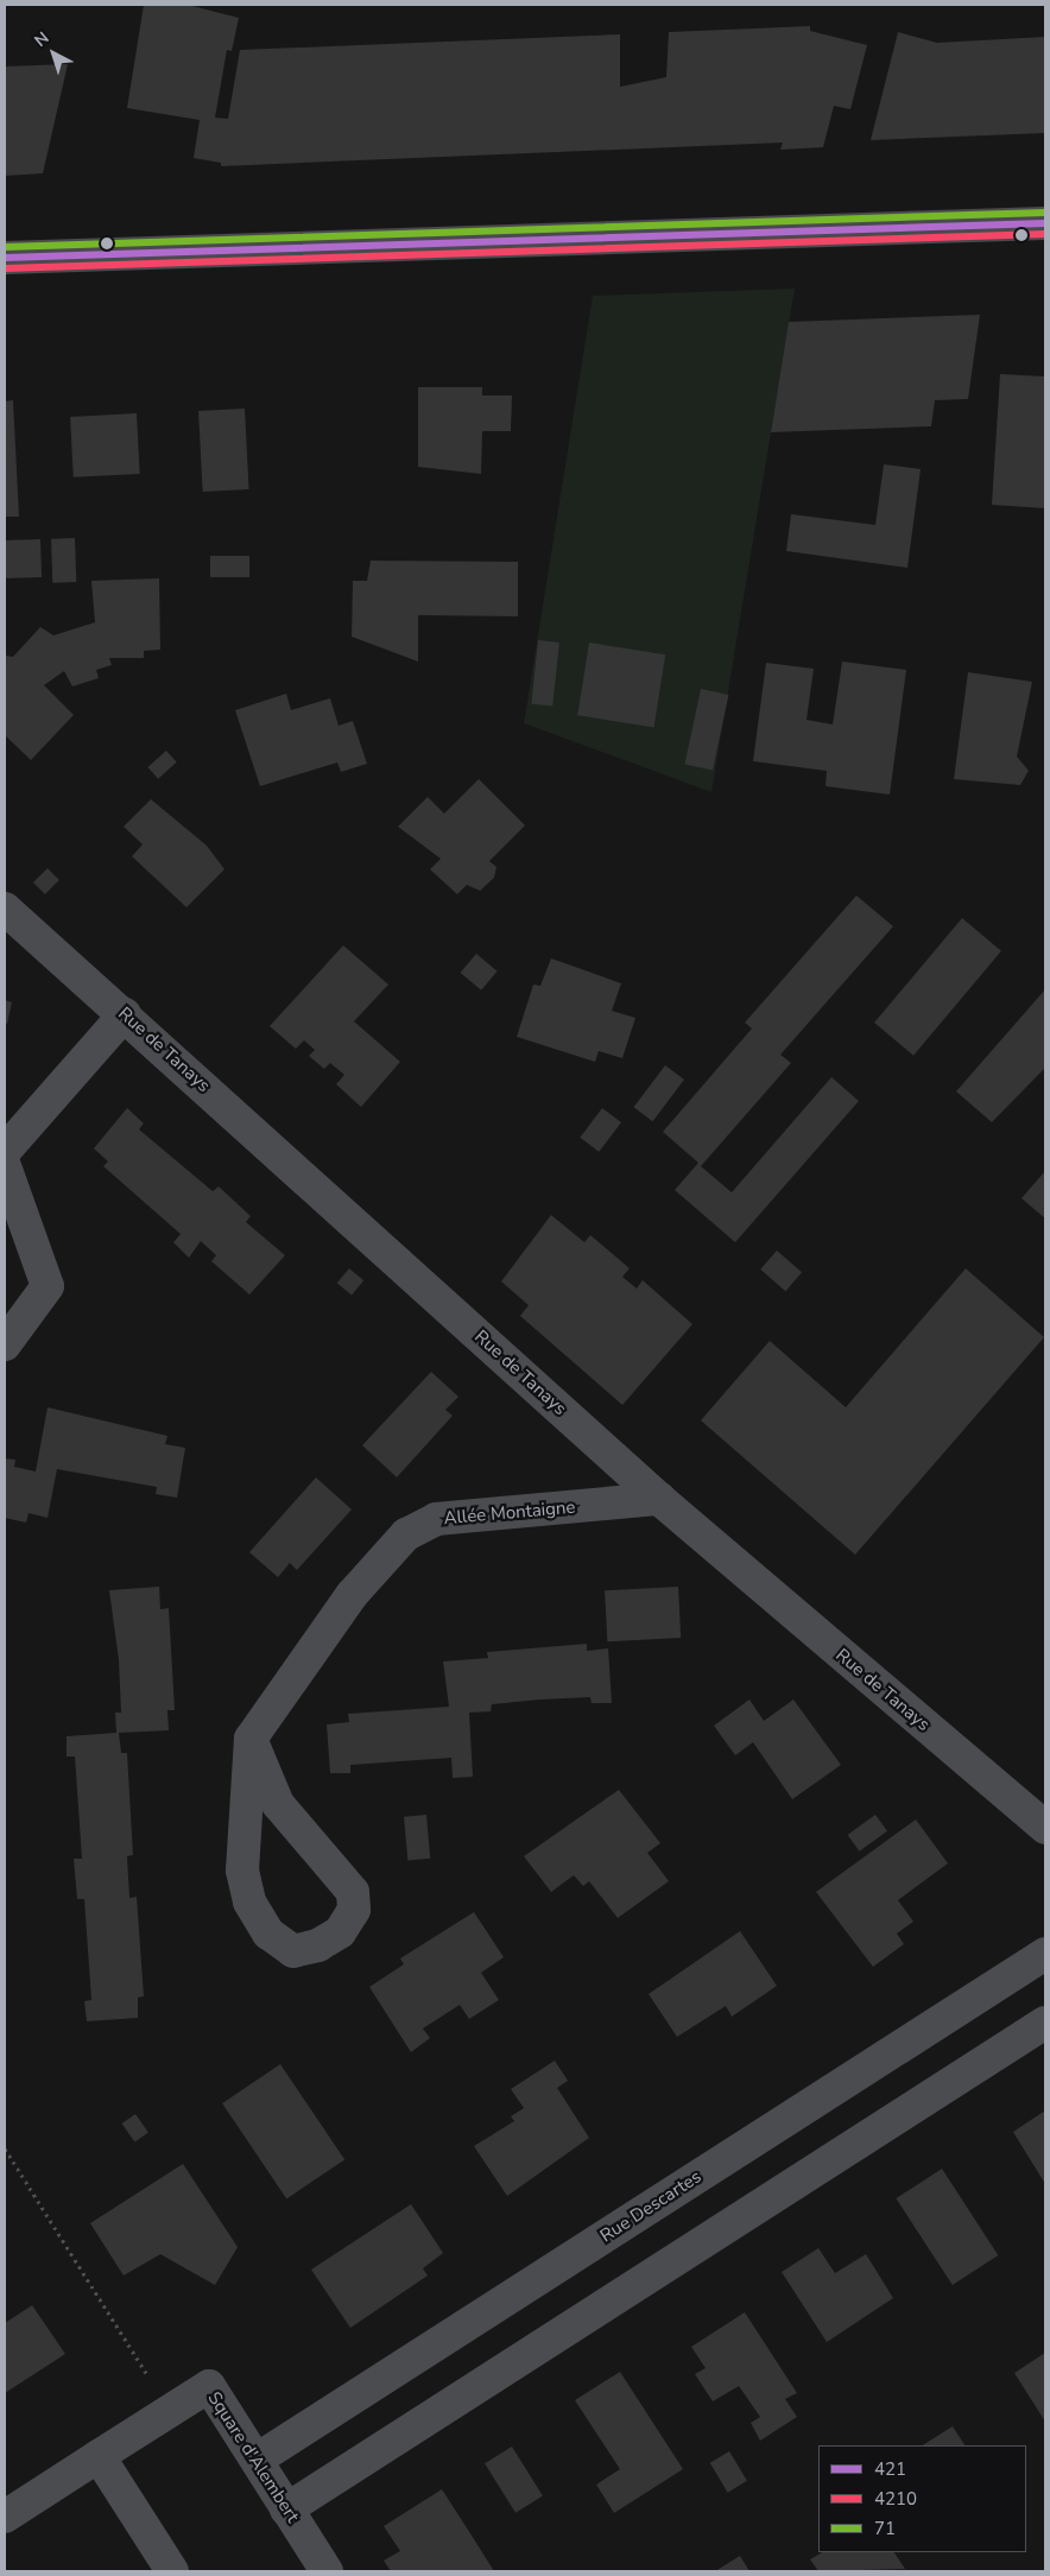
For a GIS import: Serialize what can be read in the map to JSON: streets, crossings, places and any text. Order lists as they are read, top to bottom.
{
  "streets": {
    "street": [
      "Rue de Tanays",
      "Allée Montaigne",
      "Rue Descartes",
      "Square d'Alembert"
    ]
  },
  "crossings": [
    ["Rue de Tanays", "Allée Montaigne"],
    ["Rue Descartes", "Square d'Alembert"]
  ],
  "lines": ["transit line 71", "transit line 421", "transit line 4210"],
  "legend": ["421", "4210", "71"],
  "north": "top left"
}
